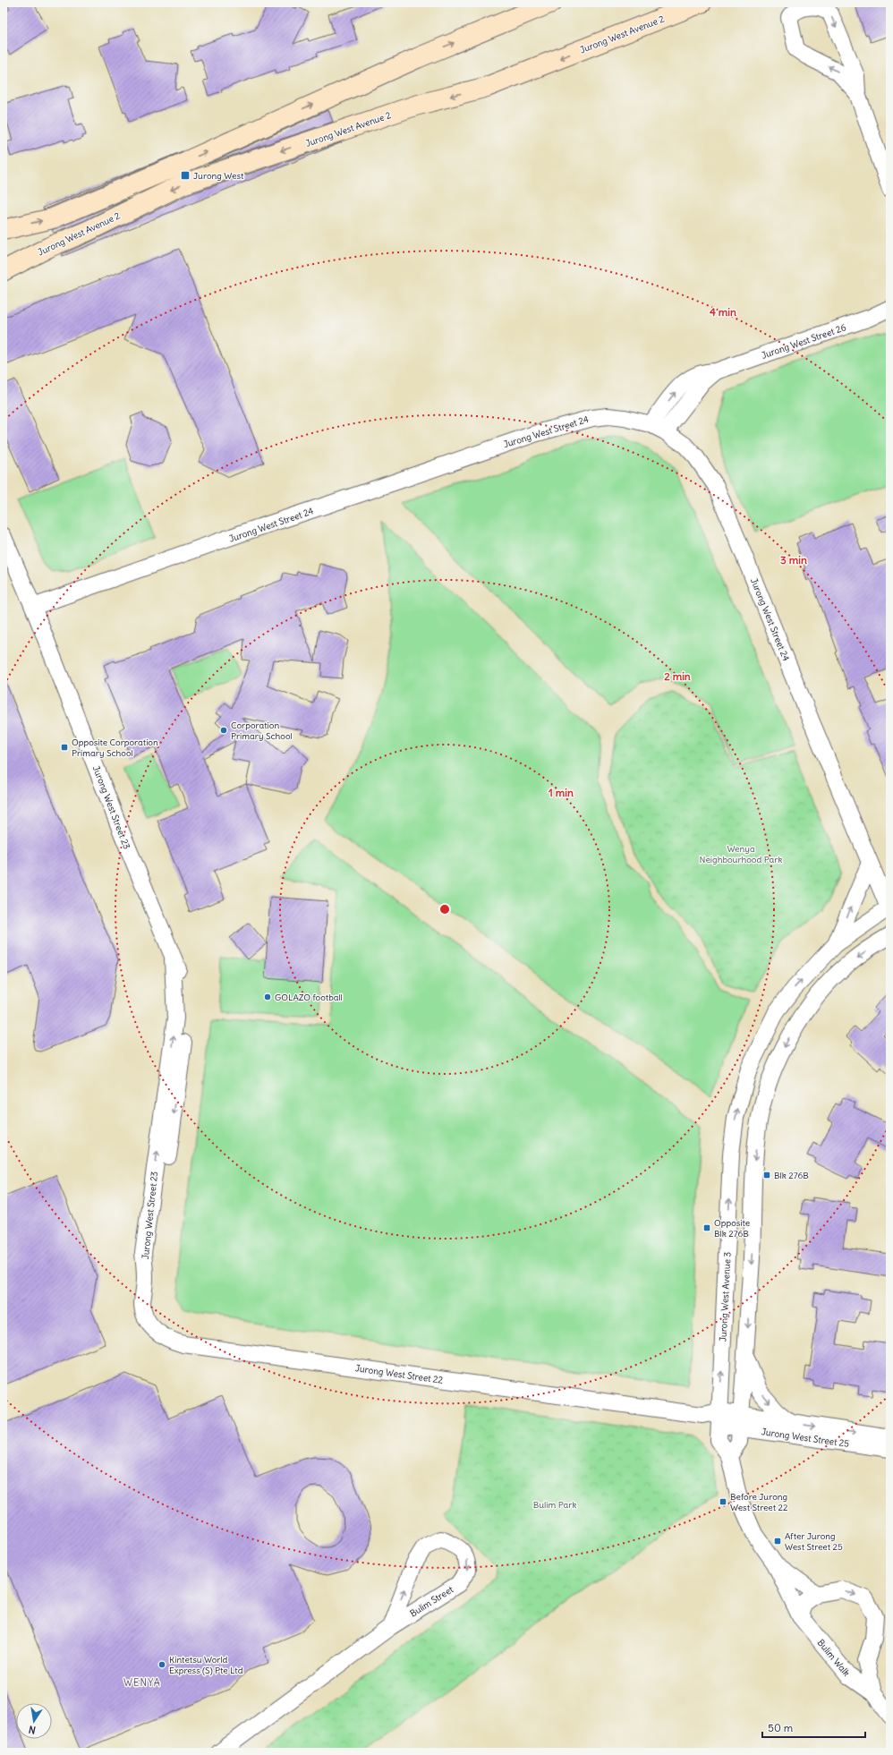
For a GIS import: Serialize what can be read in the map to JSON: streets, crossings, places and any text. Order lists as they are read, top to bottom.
{
  "streets": {
    "main road": ["Jurong West Avenue 2"],
    "street": [
      "Jurong West Street 26",
      "Jurong West Street 24",
      "Jurong West Street 23",
      "Jurong West Avenue 3",
      "Jurong West Street 22",
      "Jurong West Street 25",
      "Bulim Street",
      "Bulim Walk"
    ]
  },
  "crossings": [
    ["Jurong West Street 26", "Jurong West Street 24"],
    ["Jurong West Street 24", "Jurong West Street 23"],
    ["Jurong West Street 24", "Jurong West Avenue 3"],
    ["Jurong West Street 23", "Jurong West Street 22"],
    ["Jurong West Avenue 3", "Jurong West Street 22"],
    ["Jurong West Avenue 3", "Jurong West Street 25"],
    ["Jurong West Avenue 3", "Bulim Walk"],
    ["Jurong West Street 22", "Jurong West Street 25"],
    ["Jurong West Street 22", "Bulim Walk"],
    ["Jurong West Street 25", "Bulim Walk"]
  ],
  "districts": ["WENYA"],
  "parks": ["Wenya Neighbourhood Park", "Bulim Park"],
  "places": {
    "transit": [
      "Jurong West",
      "Opposite Corporation Primary School",
      "Blk 276B",
      "Opposite Blk 276B",
      "Before Jurong West Street 22",
      "After Jurong West Street 25"
    ],
    "other": ["Corporation Primary School", "GOLAZO football", "Kintetsu World Express (S) Pte Ltd"]
  },
  "scale_bar": "50 m",
  "north": "bottom",
  "rings": [
    "4 min",
    "3 min",
    "2 min",
    "1 min"
  ]
}
